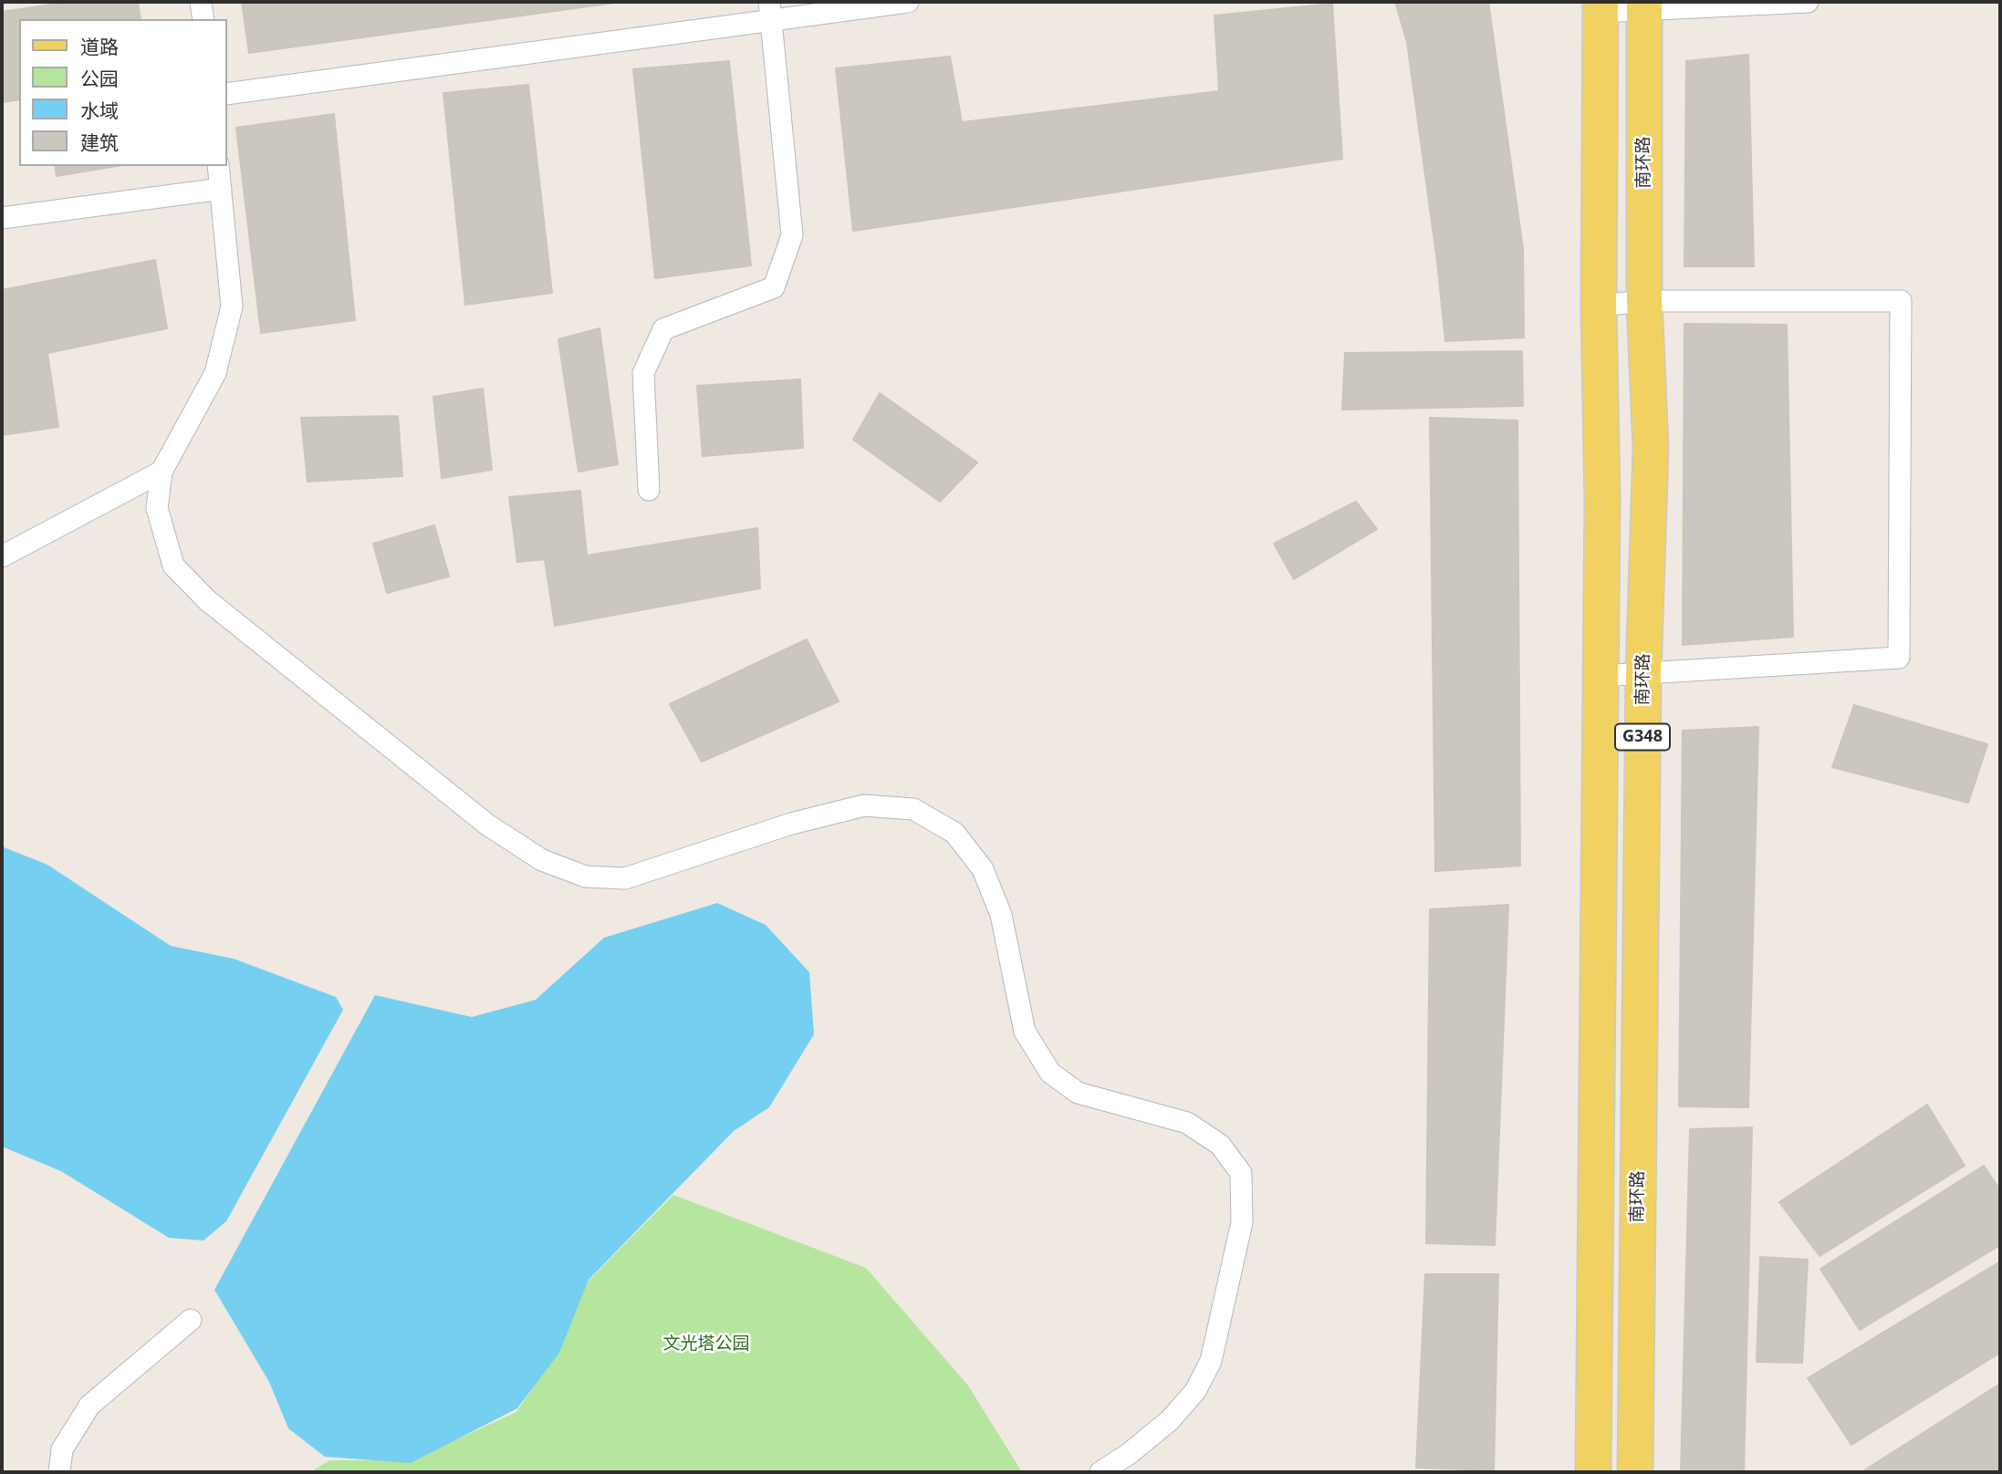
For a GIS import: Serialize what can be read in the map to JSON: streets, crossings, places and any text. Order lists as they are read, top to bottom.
{
  "streets": {
    "main road": ["南环路", "G348"]
  },
  "parks": ["文光塔公园"],
  "legend": [
    "道路",
    "公园",
    "水域",
    "建筑"
  ]
}
